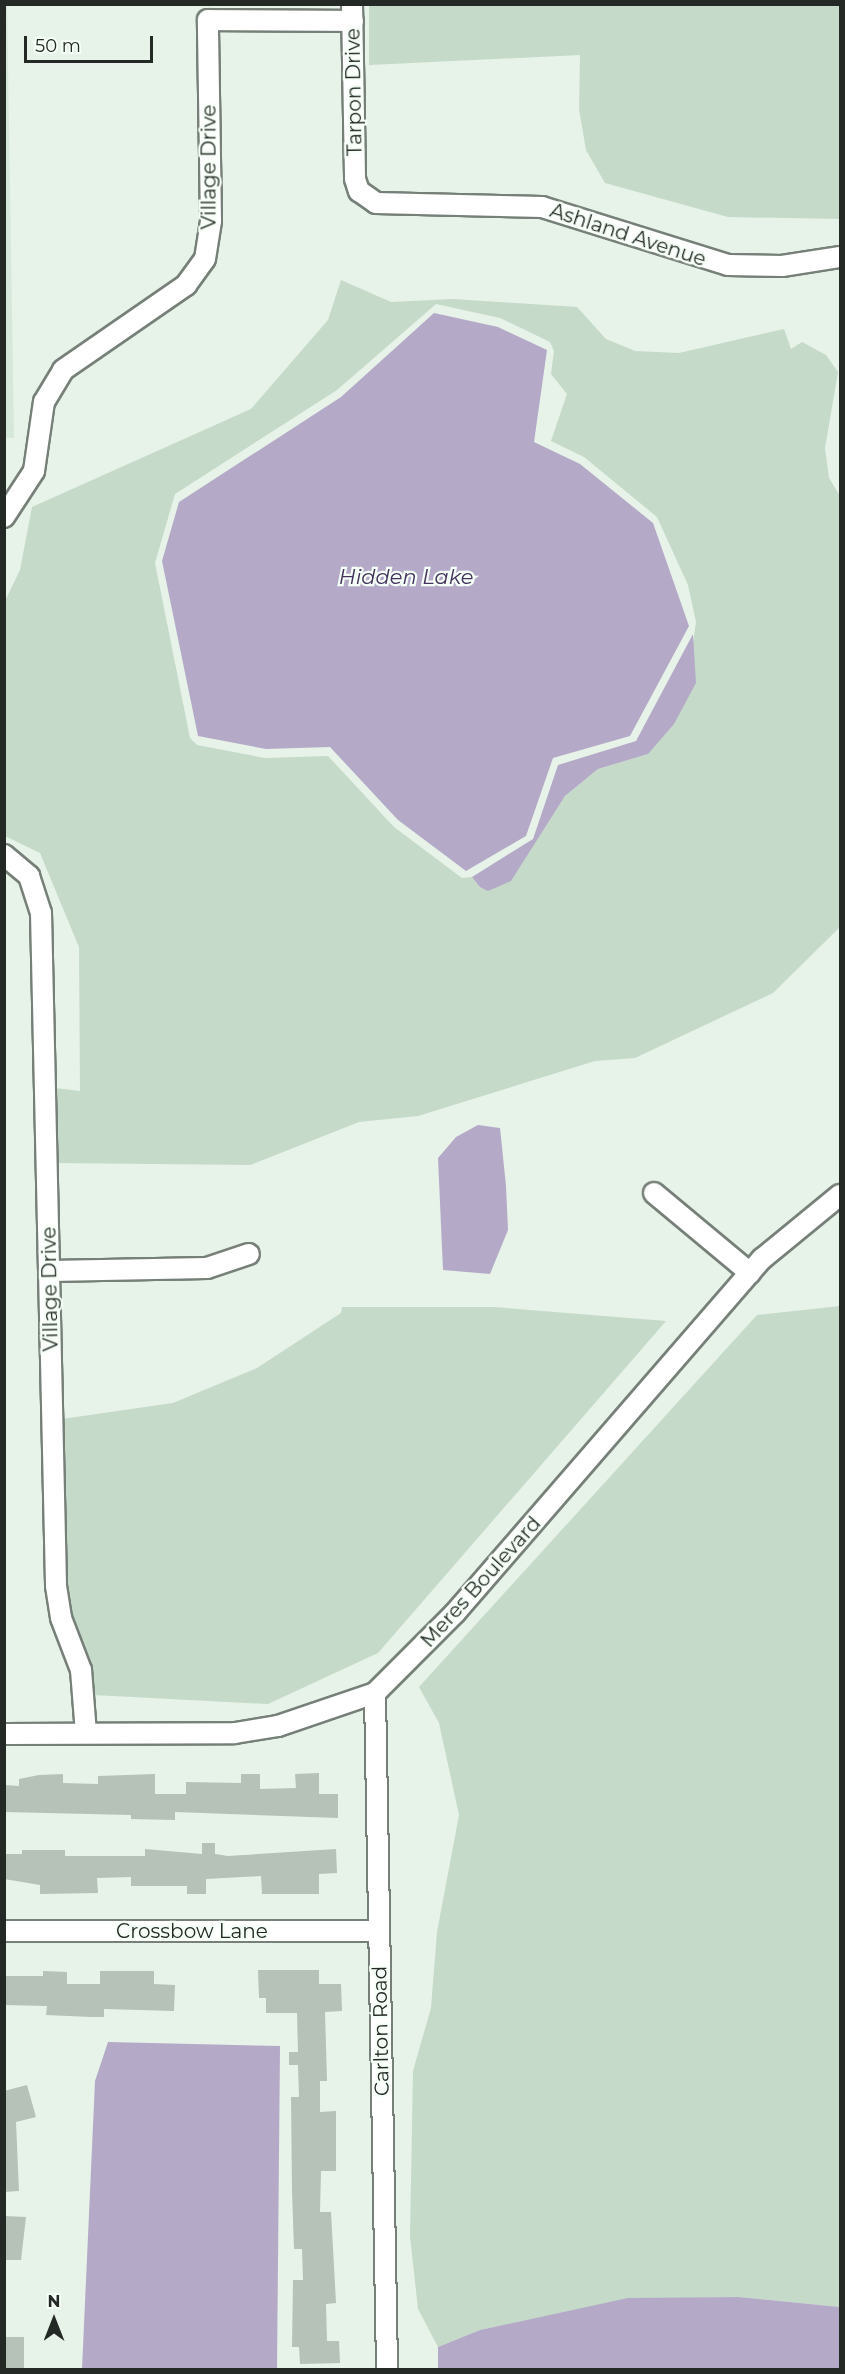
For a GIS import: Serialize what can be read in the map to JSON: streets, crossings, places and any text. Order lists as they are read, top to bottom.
{
  "streets": {
    "street": [
      "Tarpon Drive",
      "Village Drive",
      "Ashland Avenue",
      "Meres Boulevard",
      "Crossbow Lane",
      "Carlton Road"
    ]
  },
  "crossings": [
    ["Tarpon Drive", "Village Drive"],
    ["Tarpon Drive", "Ashland Avenue"],
    ["Village Drive", "Meres Boulevard"],
    ["Meres Boulevard", "Carlton Road"],
    ["Crossbow Lane", "Carlton Road"]
  ],
  "water": ["Hidden Lake"],
  "scale_bar": "50 m",
  "north": "top"
}
